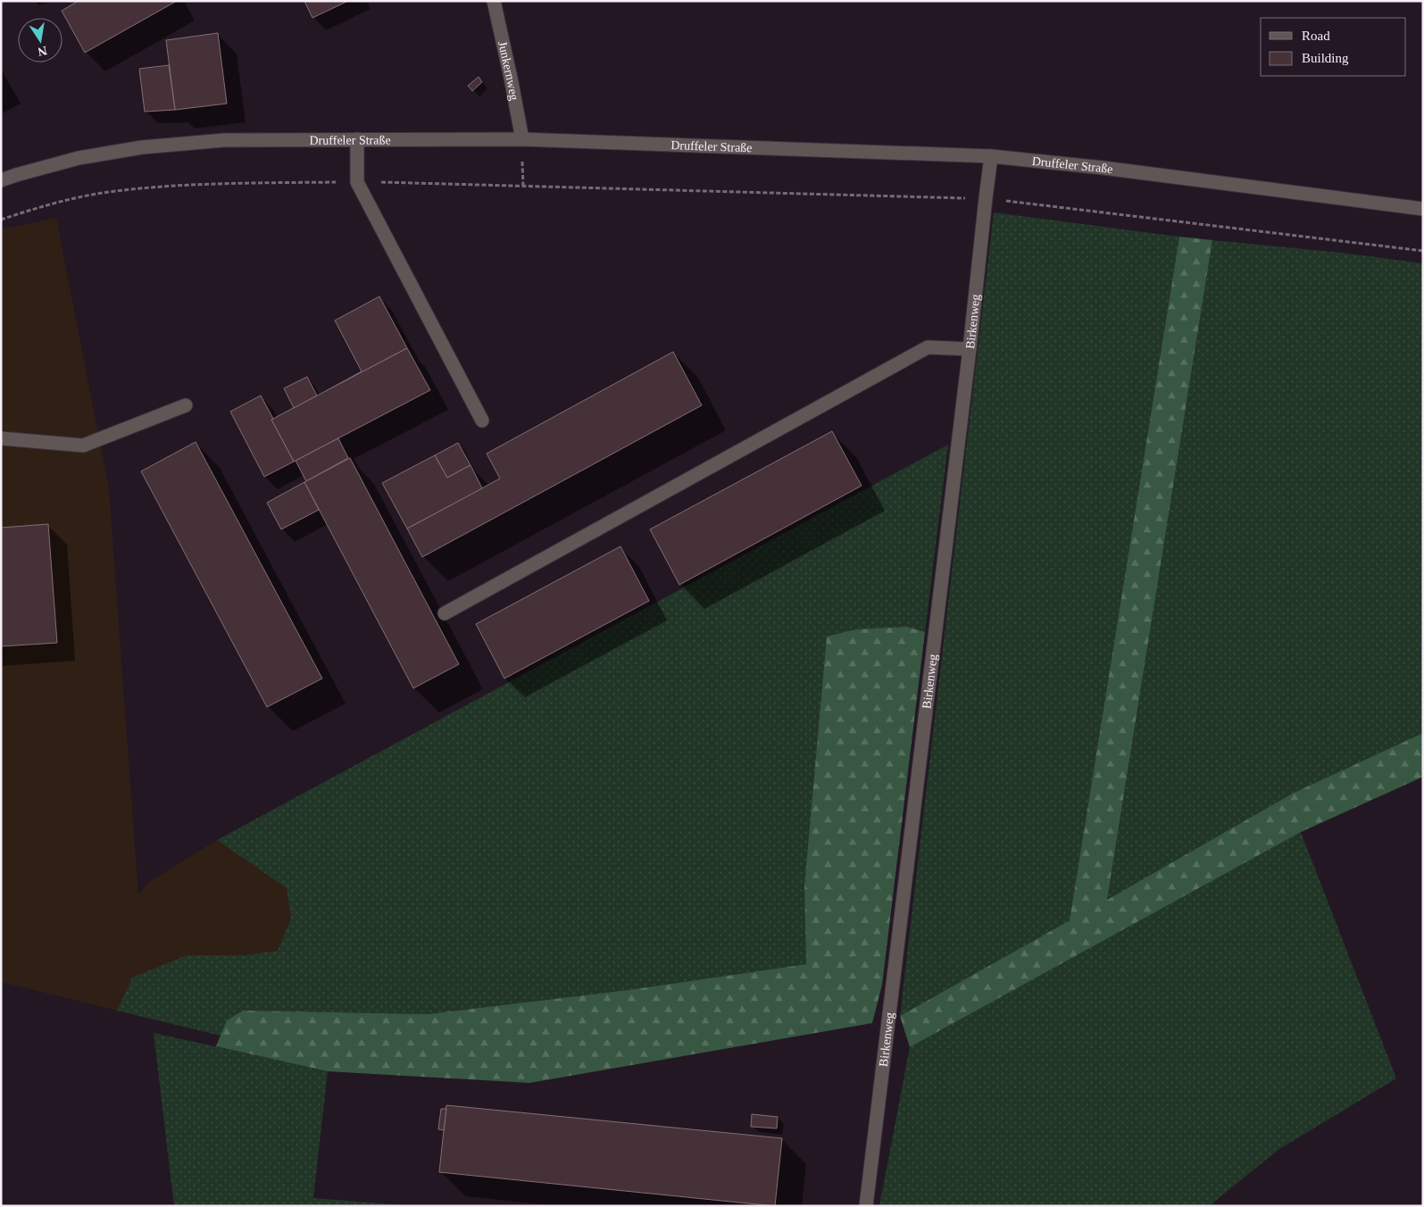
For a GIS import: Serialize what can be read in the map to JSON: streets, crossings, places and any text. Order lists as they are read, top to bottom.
{
  "streets": {
    "street": ["Junkernweg", "Druffeler Straße", "Birkenweg"]
  },
  "crossings": [
    ["Junkernweg", "Druffeler Straße"],
    ["Druffeler Straße", "Birkenweg"]
  ],
  "legend": ["Road", "Building"],
  "north": "bottom"
}
